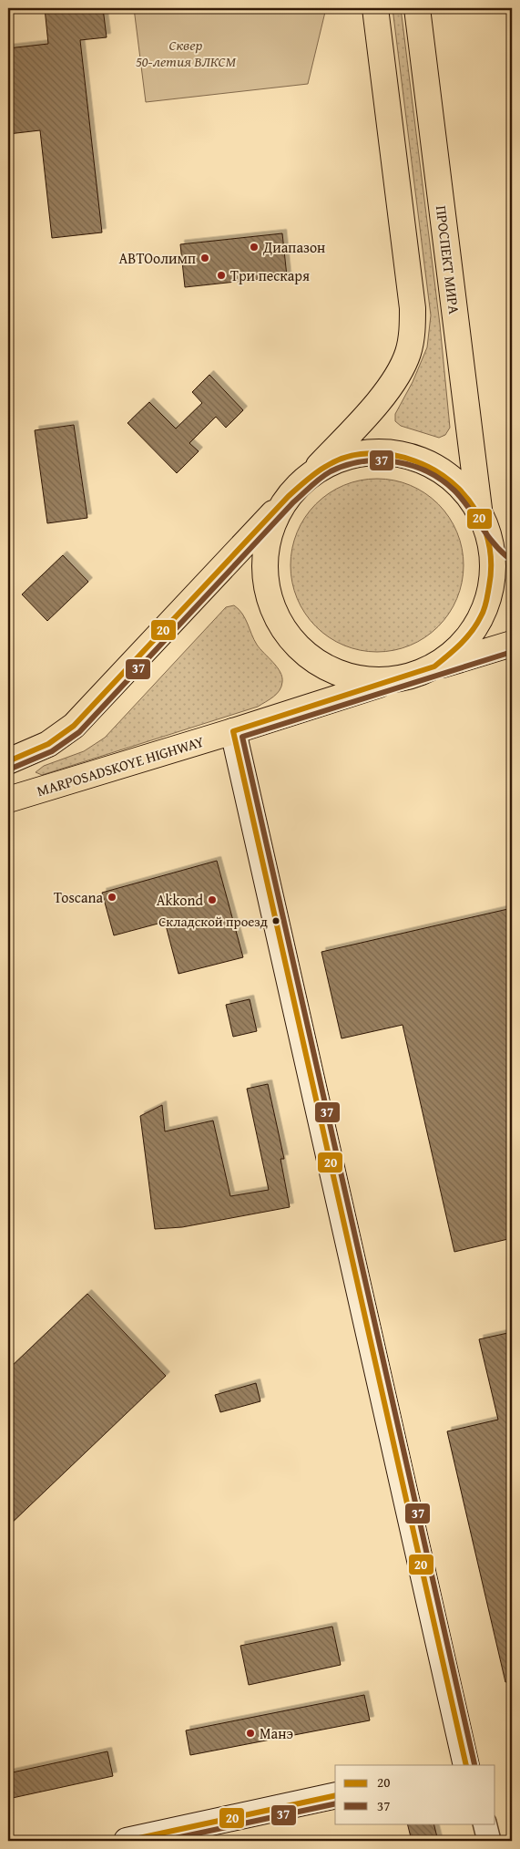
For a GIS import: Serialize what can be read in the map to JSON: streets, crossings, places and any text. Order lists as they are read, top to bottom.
{
  "streets": {
    "main road": ["ПРОСПЕКТ МИРА", "MARPOSADSKOYE HIGHWAY"]
  },
  "parks": ["Сквер 50-летия ВЛКСМ"],
  "places": [
    "Диапазон",
    "АВТОолимп",
    "Три пескаря",
    "Toscana",
    "Akkond",
    "Складской проезд",
    "Манэ"
  ],
  "lines": ["transit line 20", "transit line 37"],
  "legend": ["20", "37"]
}
